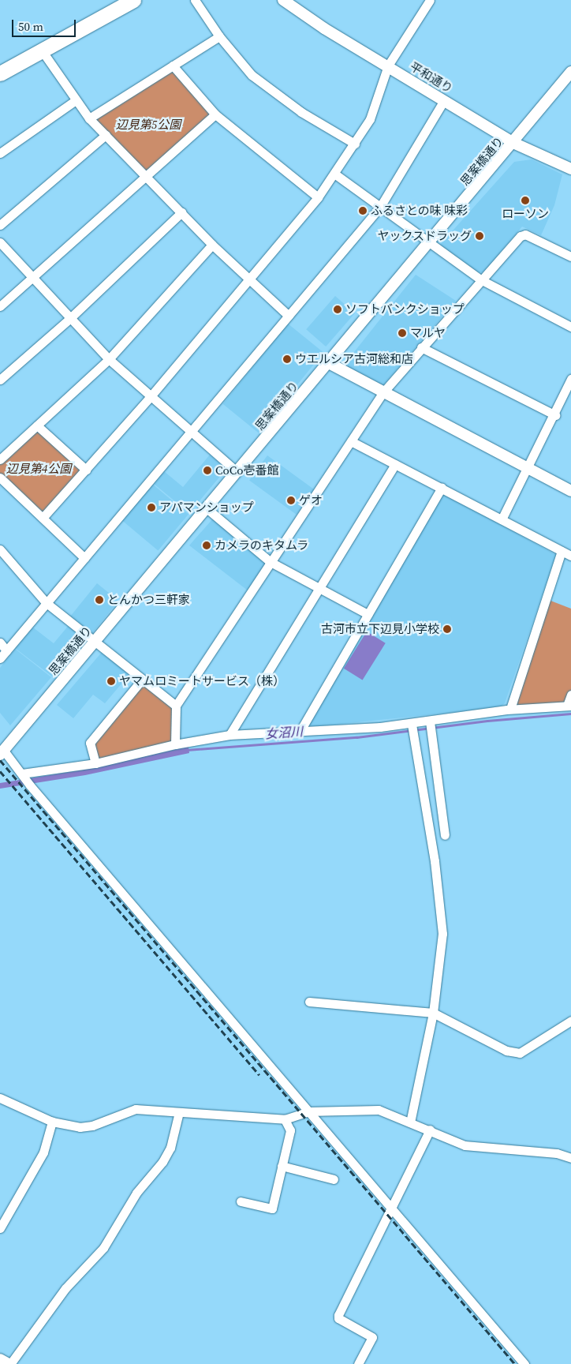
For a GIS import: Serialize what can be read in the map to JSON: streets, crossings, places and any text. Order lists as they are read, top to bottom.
{
  "streets": {
    "street": ["平和通り", "思案橋通り"]
  },
  "crossings": [
    ["平和通り", "思案橋通り"]
  ],
  "water": ["女沼川"],
  "parks": ["辺見第5公園", "辺見第4公園"],
  "places": [
    "ローソン",
    "ふるさとの味 味彩",
    "ヤックスドラッグ",
    "ソフトバンクショップ",
    "マルヤ",
    "ウエルシア古河総和店",
    "CoCo壱番館",
    "ゲオ",
    "アパマンショップ",
    "カメラのキタムラ",
    "とんかつ三軒家",
    "古河市立下辺見小学校",
    "ヤマムロミートサービス（株）"
  ],
  "scale_bar": "50 m"
}
